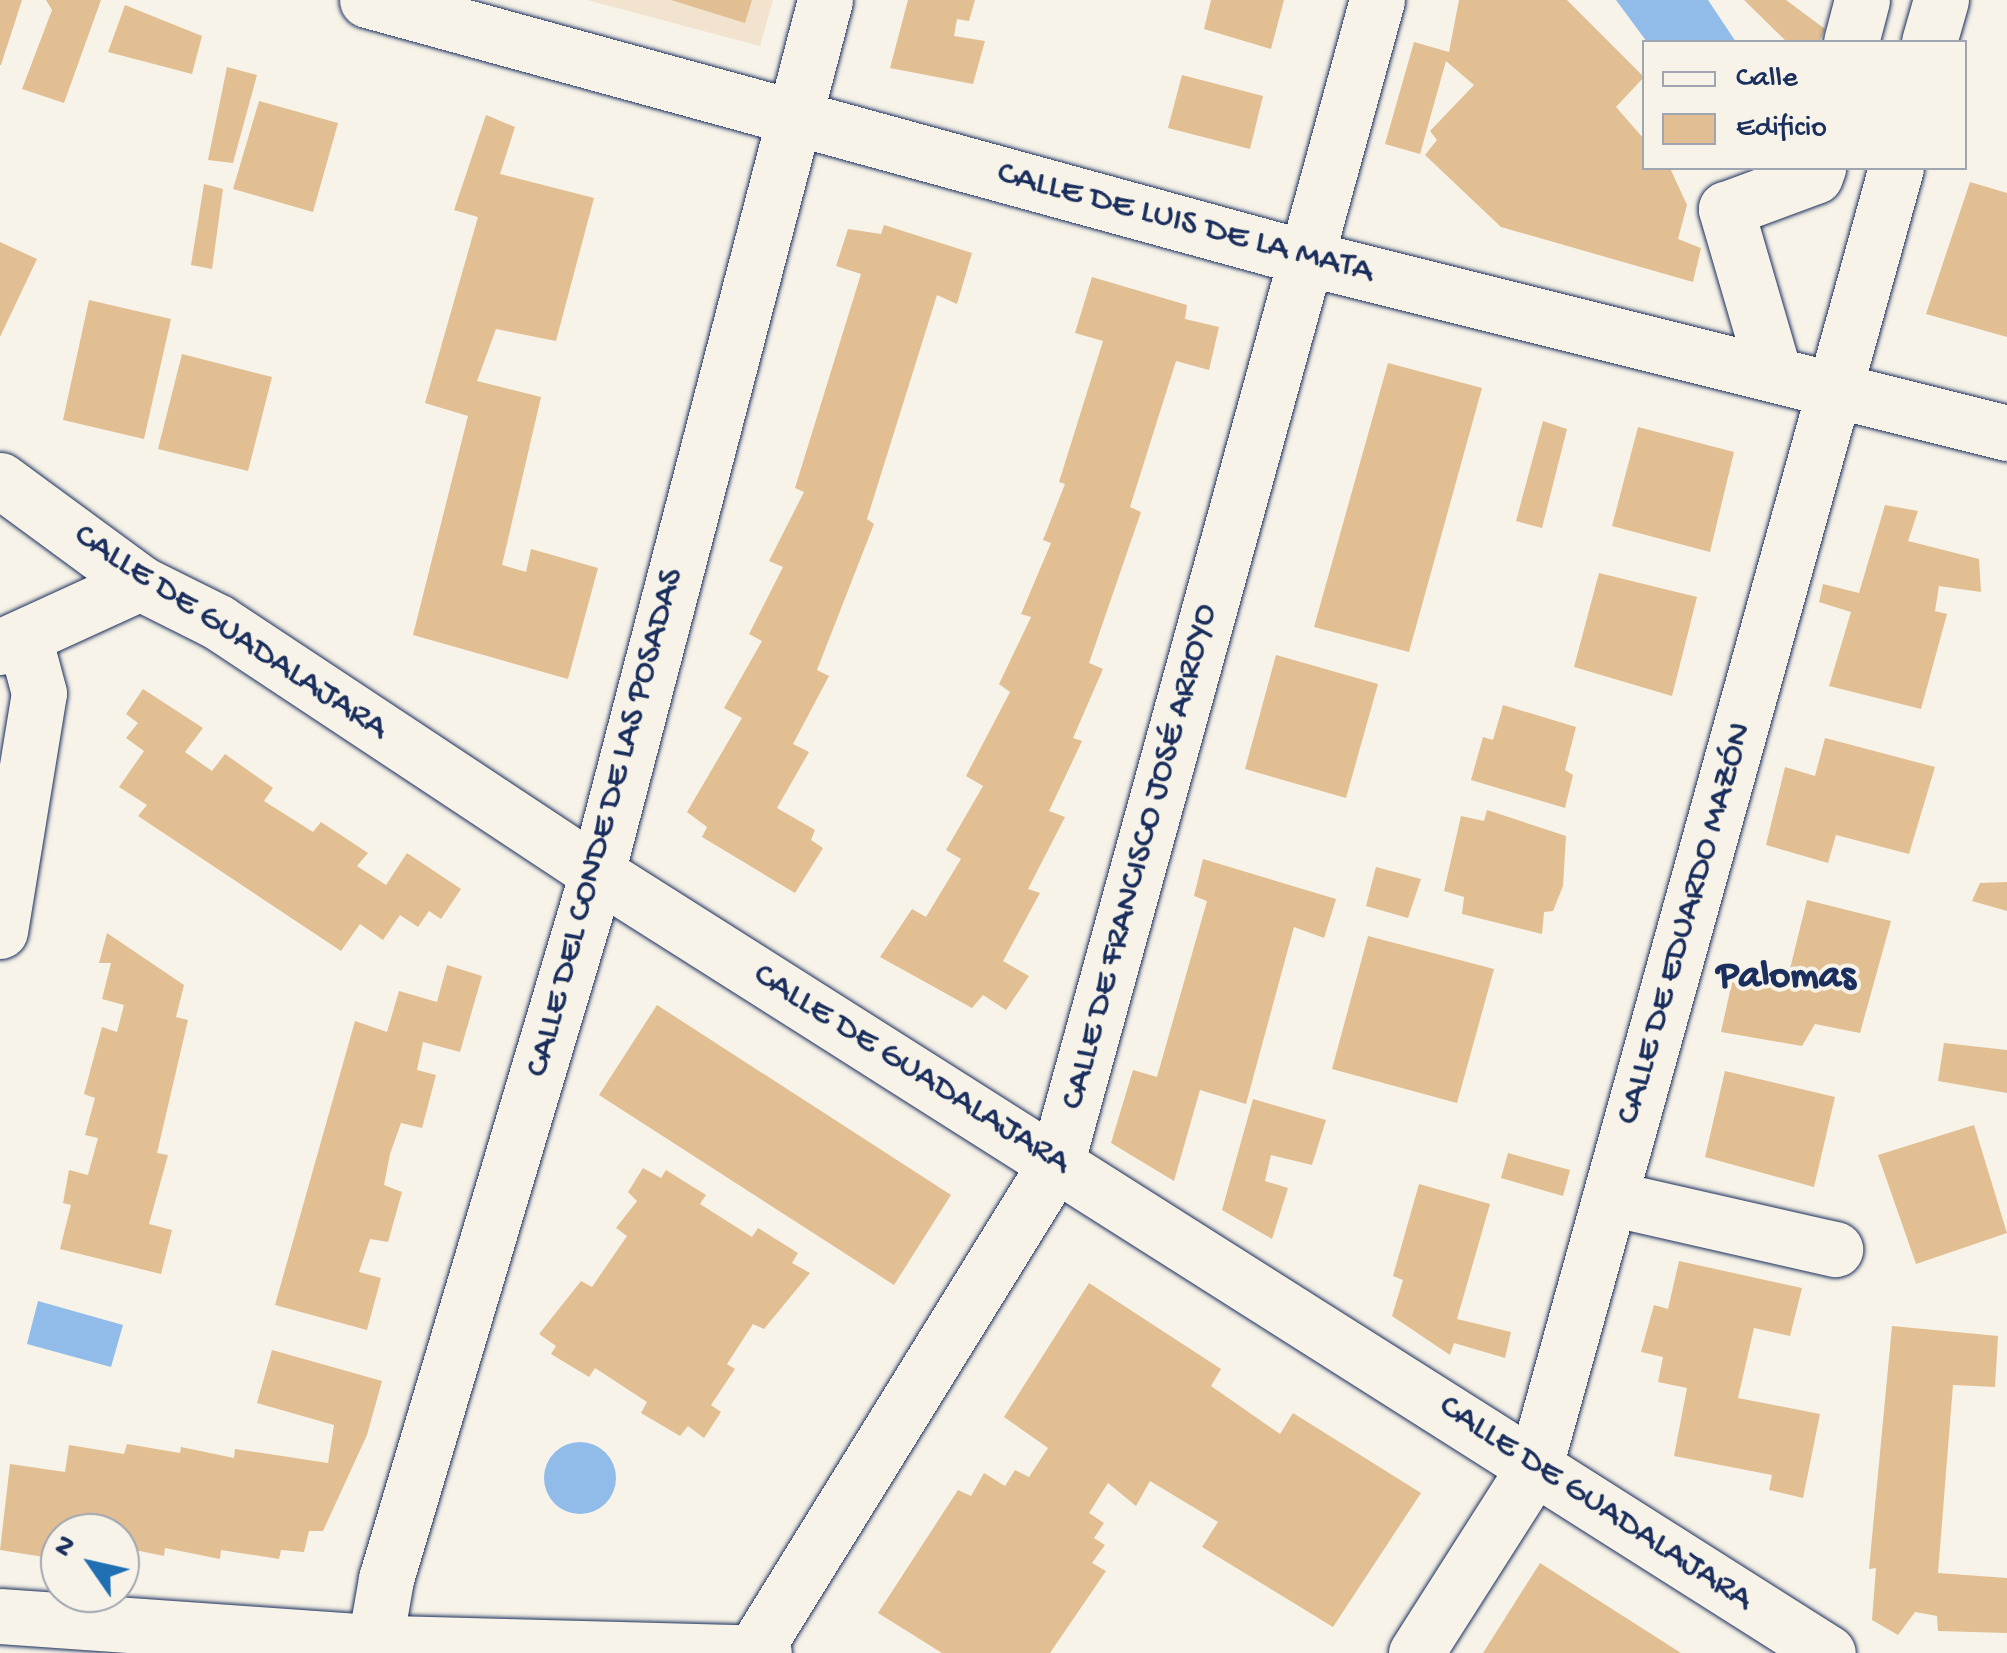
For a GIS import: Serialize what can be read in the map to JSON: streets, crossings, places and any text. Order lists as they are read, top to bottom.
{
  "streets": {
    "street": [
      "CALLE DE LUIS DE LA MATA",
      "CALLE DE GUADALAJARA",
      "CALLE DEL CONDE DE LAS POSADAS",
      "CALLE DE FRANCISCO JOSÉ ARROYO",
      "CALLE DE EDUARDO MAZÓN"
    ]
  },
  "crossings": [
    ["CALLE DE LUIS DE LA MATA", "CALLE DEL CONDE DE LAS POSADAS"],
    ["CALLE DE LUIS DE LA MATA", "CALLE DE FRANCISCO JOSÉ ARROYO"],
    ["CALLE DE LUIS DE LA MATA", "CALLE DE EDUARDO MAZÓN"],
    ["CALLE DE GUADALAJARA", "CALLE DEL CONDE DE LAS POSADAS"],
    ["CALLE DE GUADALAJARA", "CALLE DE FRANCISCO JOSÉ ARROYO"],
    ["CALLE DE GUADALAJARA", "CALLE DE EDUARDO MAZÓN"]
  ],
  "districts": ["Palomas"],
  "legend": ["Calle", "Edificio"],
  "north": "top left"
}
